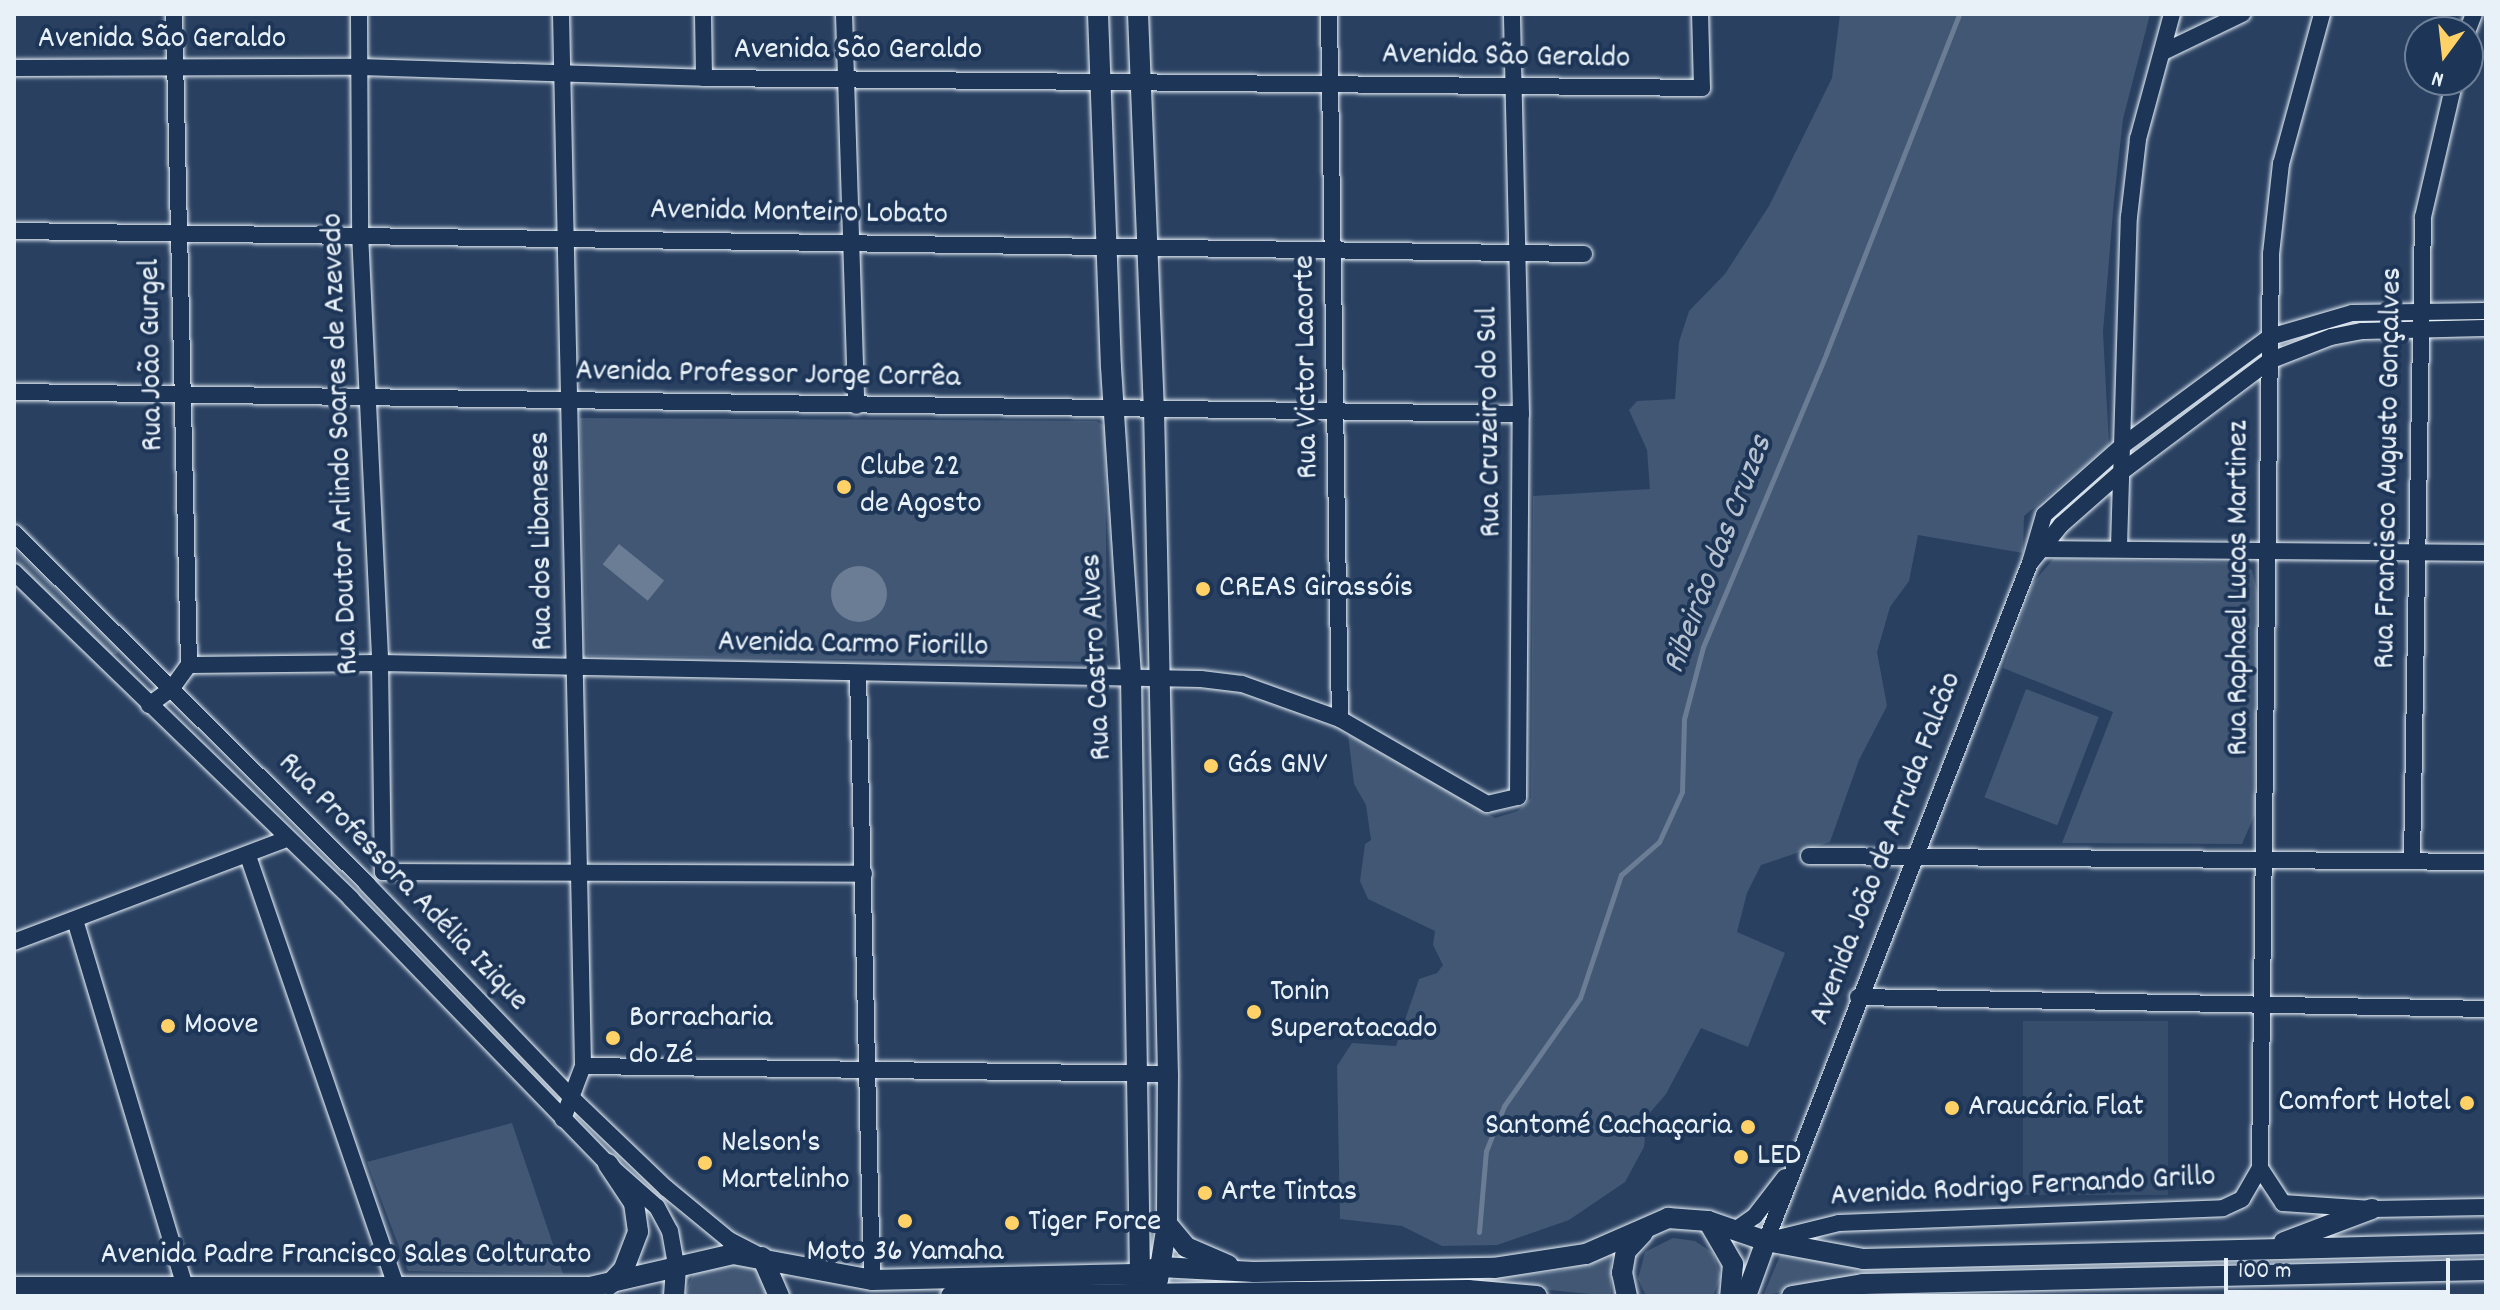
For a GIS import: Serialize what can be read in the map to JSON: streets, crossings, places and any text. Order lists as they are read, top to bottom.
{
  "streets": {
    "main road": ["Rua Castro Alves", "Avenida Padre Francisco Sales Colturato"],
    "street": [
      "Avenida São Geraldo",
      "Avenida Monteiro Lobato",
      "Rua João Gurgel",
      "Rua Victor Lacorte",
      "Avenida Professor Jorge Corrêa",
      "Rua Cruzeiro do Sul",
      "Rua Doutor Arlindo Soares de Azevedo",
      "Rua Francisco Augusto Gonçalves",
      "Rua dos Libaneses",
      "Rua Raphael Lucas Martinez",
      "Avenida Carmo Fiorillo",
      "Avenida João de Arruda Falcão",
      "Rua Professora Adélia Izique",
      "Avenida Rodrigo Fernando Grillo"
    ]
  },
  "crossings": [
    ["Avenida São Geraldo", "Rua João Gurgel"],
    ["Avenida São Geraldo", "Rua Victor Lacorte"],
    ["Avenida São Geraldo", "Rua Cruzeiro do Sul"],
    ["Avenida São Geraldo", "Rua Doutor Arlindo Soares de Azevedo"],
    ["Avenida São Geraldo", "Rua dos Libaneses"],
    ["Avenida São Geraldo", "Rua Castro Alves"],
    ["Avenida Monteiro Lobato", "Rua João Gurgel"],
    ["Avenida Monteiro Lobato", "Rua Victor Lacorte"],
    ["Avenida Monteiro Lobato", "Rua Cruzeiro do Sul"],
    ["Avenida Monteiro Lobato", "Rua Doutor Arlindo Soares de Azevedo"],
    ["Avenida Monteiro Lobato", "Rua dos Libaneses"],
    ["Avenida Monteiro Lobato", "Rua Castro Alves"],
    ["Rua João Gurgel", "Avenida Professor Jorge Corrêa"],
    ["Rua João Gurgel", "Avenida Carmo Fiorillo"],
    ["Rua Victor Lacorte", "Avenida Professor Jorge Corrêa"],
    ["Rua Victor Lacorte", "Avenida Carmo Fiorillo"],
    ["Avenida Professor Jorge Corrêa", "Rua Cruzeiro do Sul"],
    ["Avenida Professor Jorge Corrêa", "Rua Doutor Arlindo Soares de Azevedo"],
    ["Avenida Professor Jorge Corrêa", "Rua dos Libaneses"],
    ["Avenida Professor Jorge Corrêa", "Rua Castro Alves"],
    ["Rua Cruzeiro do Sul", "Avenida Carmo Fiorillo"],
    ["Rua Doutor Arlindo Soares de Azevedo", "Avenida Carmo Fiorillo"],
    ["Rua dos Libaneses", "Avenida Carmo Fiorillo"],
    ["Rua Raphael Lucas Martinez", "Avenida João de Arruda Falcão"],
    ["Rua Raphael Lucas Martinez", "Avenida Rodrigo Fernando Grillo"],
    ["Avenida Carmo Fiorillo", "Rua Castro Alves"],
    ["Avenida João de Arruda Falcão", "Avenida Rodrigo Fernando Grillo"],
    ["Rua Professora Adélia Izique", "Avenida Padre Francisco Sales Colturato"]
  ],
  "water": ["Ribeirão das Cruzes"],
  "places": [
    "Clube 22 de Agosto",
    "CREAS Girassóis",
    "Gás GNV",
    "Tonin Superatacado",
    "Moove",
    "Borracharia do Zé",
    "Comfort Hotel",
    "Araucária Flat",
    "Santomé Cachaçaria",
    "LED",
    "Nelson's Martelinho",
    "Arte Tintas",
    "Moto 36 Yamaha",
    "Tiger Force"
  ],
  "scale_bar": "100 m",
  "north": "bottom"
}
